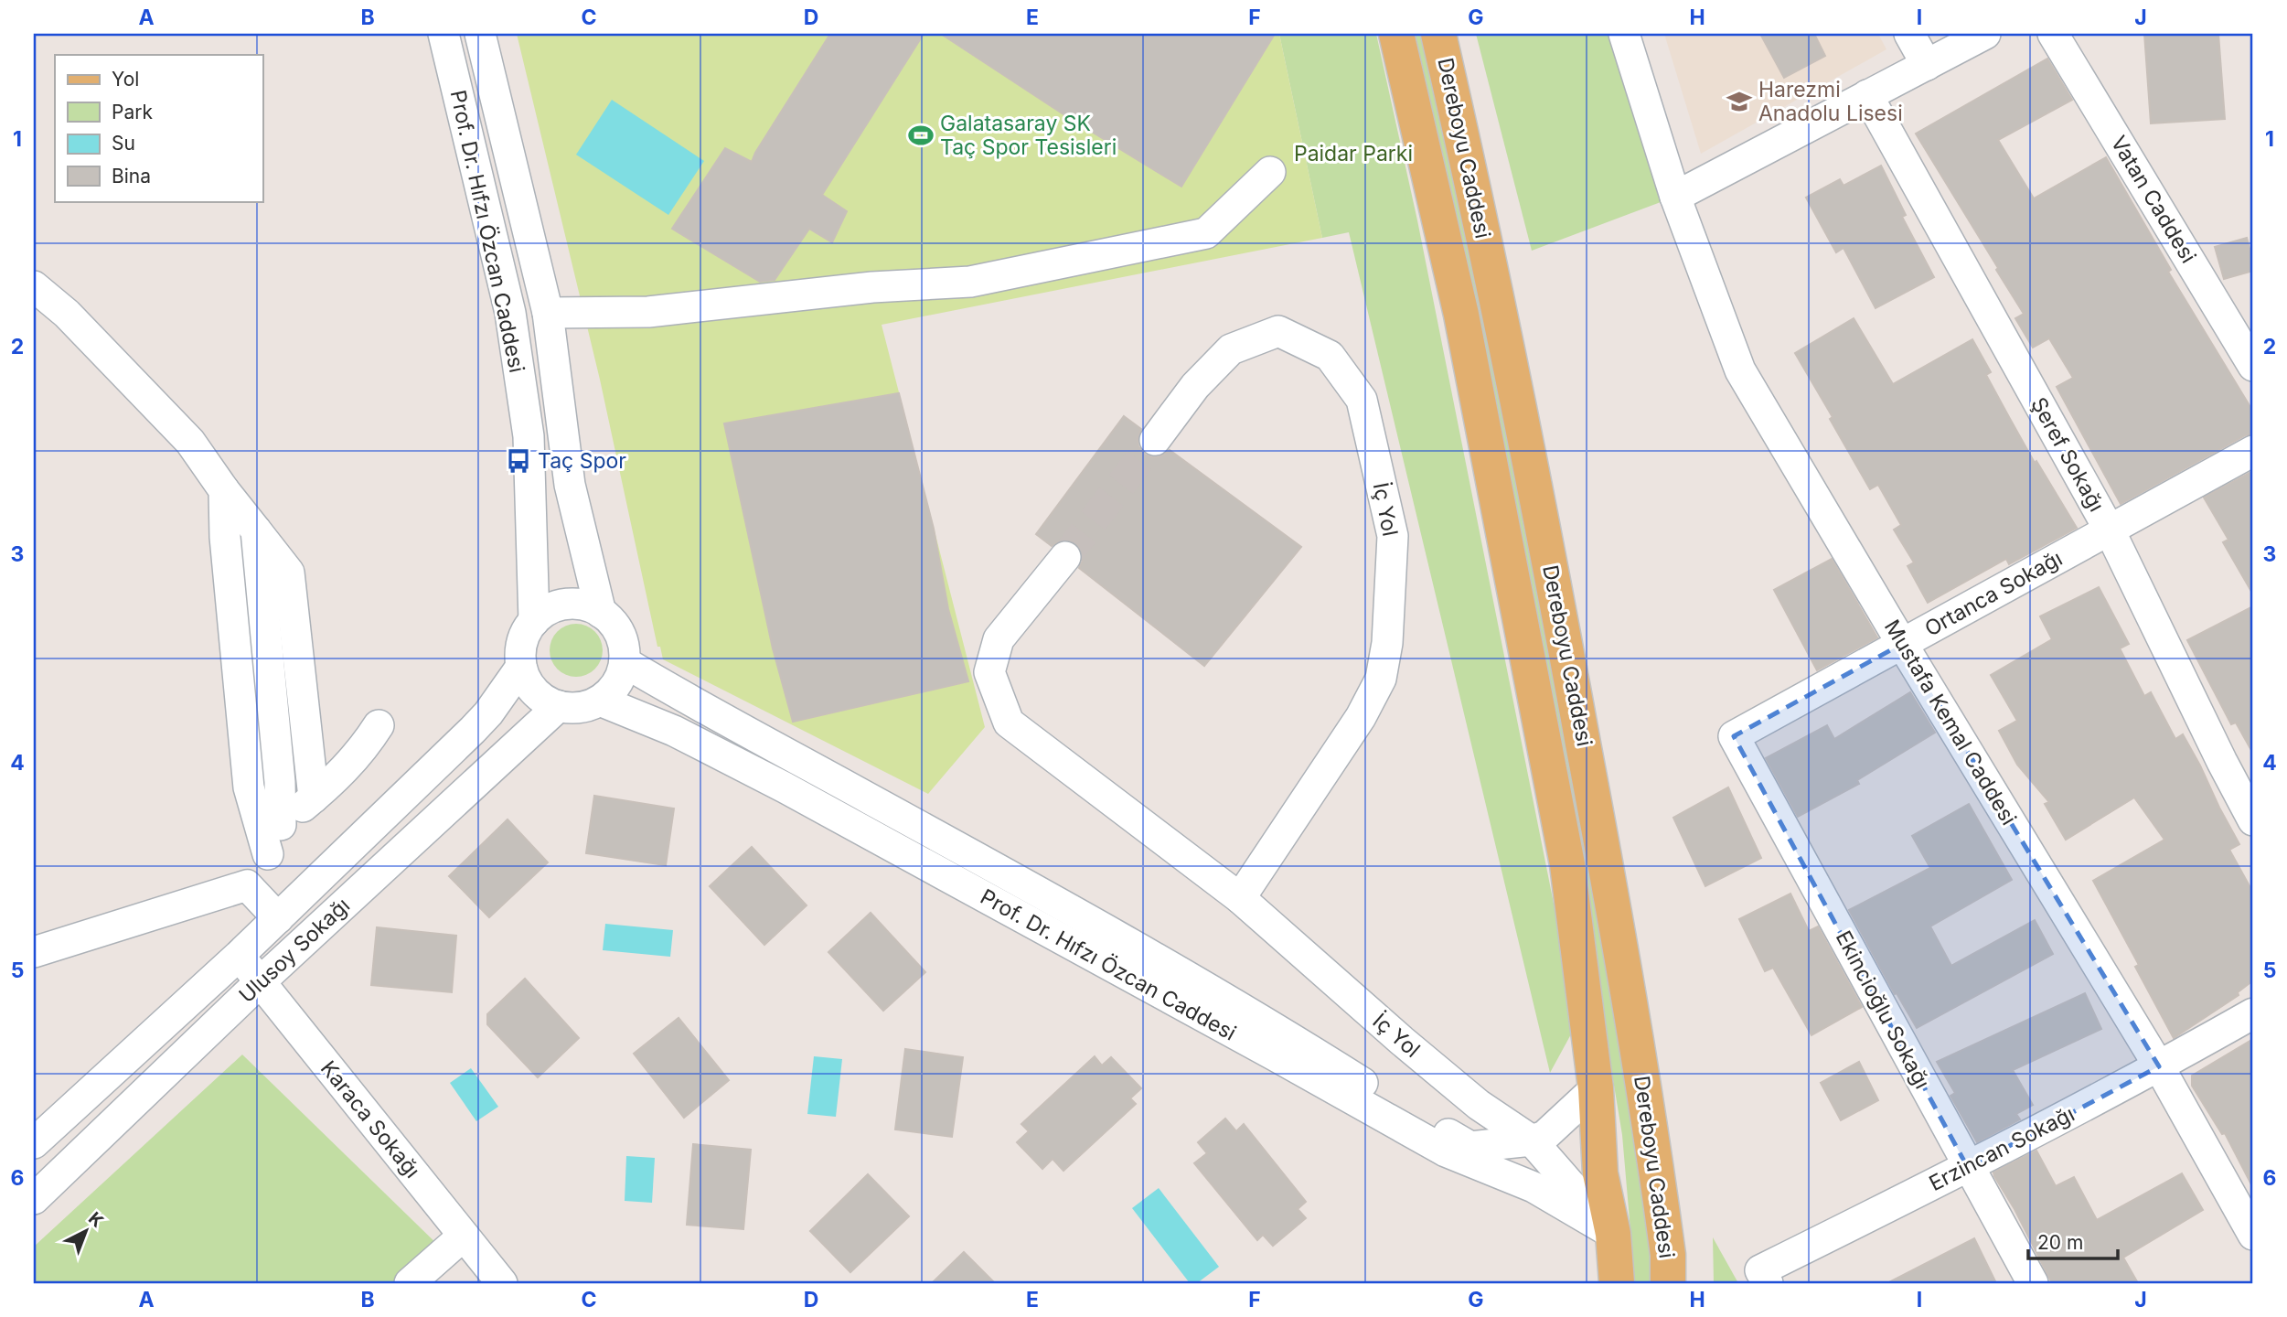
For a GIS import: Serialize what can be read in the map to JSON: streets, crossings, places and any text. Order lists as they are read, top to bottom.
{
  "streets": {
    "main road": ["Dereboyu Caddesi"],
    "street": [
      "Vatan Caddesi",
      "Prof. Dr. Hıfzı Özcan Caddesi",
      "Şeref Sokağı",
      "İç Yol",
      "Ortanca Sokağı",
      "Mustafa Kemal Caddesi",
      "Ulusoy Sokağı",
      "Ekincioğlu Sokağı",
      "Karaca Sokağı",
      "Erzincan Sokağı"
    ]
  },
  "crossings": [
    ["Dereboyu Caddesi", "Prof. Dr. Hıfzı Özcan Caddesi"],
    ["Dereboyu Caddesi", "İç Yol"],
    ["Prof. Dr. Hıfzı Özcan Caddesi", "İç Yol"],
    ["Prof. Dr. Hıfzı Özcan Caddesi", "Ulusoy Sokağı"],
    ["Şeref Sokağı", "Ortanca Sokağı"],
    ["Ortanca Sokağı", "Mustafa Kemal Caddesi"],
    ["Ortanca Sokağı", "Ekincioğlu Sokağı"],
    ["Mustafa Kemal Caddesi", "Erzincan Sokağı"],
    ["Ulusoy Sokağı", "Karaca Sokağı"],
    ["Ekincioğlu Sokağı", "Erzincan Sokağı"]
  ],
  "parks": ["Paidar Parki"],
  "places": {
    "school or university": ["Harezmi Anadolu Lisesi"],
    "sports": ["Galatasaray SK Taç Spor Tesisleri"],
    "bus stop": ["Taç Spor"]
  },
  "legend": [
    "Yol",
    "Park",
    "Su",
    "Bina"
  ],
  "scale_bar": "20 m",
  "north": "top right",
  "grid": {
    "columns": [
      "A",
      "B",
      "C",
      "D",
      "E",
      "F",
      "G",
      "H",
      "I",
      "J"
    ],
    "rows": [
      "1",
      "2",
      "3",
      "4",
      "5",
      "6"
    ]
  }
}
